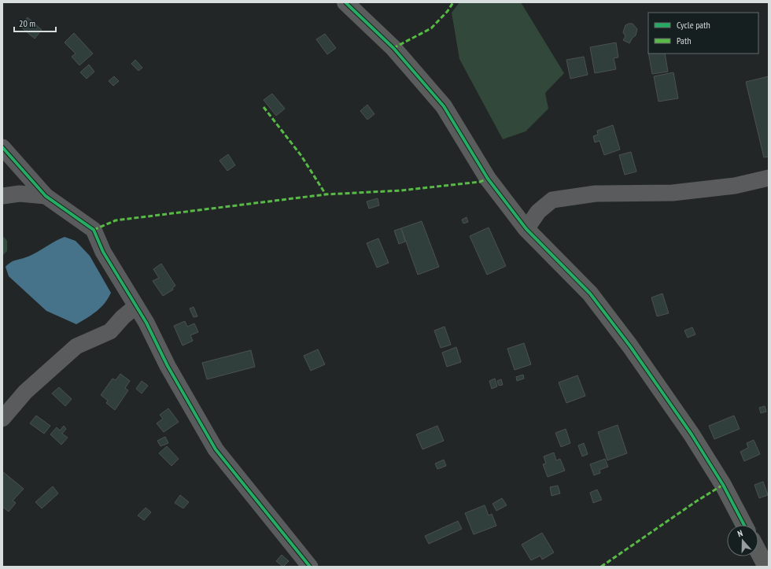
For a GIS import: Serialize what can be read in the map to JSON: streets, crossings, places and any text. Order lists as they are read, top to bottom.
{
  "legend": ["Cycle path", "Path"],
  "scale_bar": "20 m",
  "north": "top"
}
